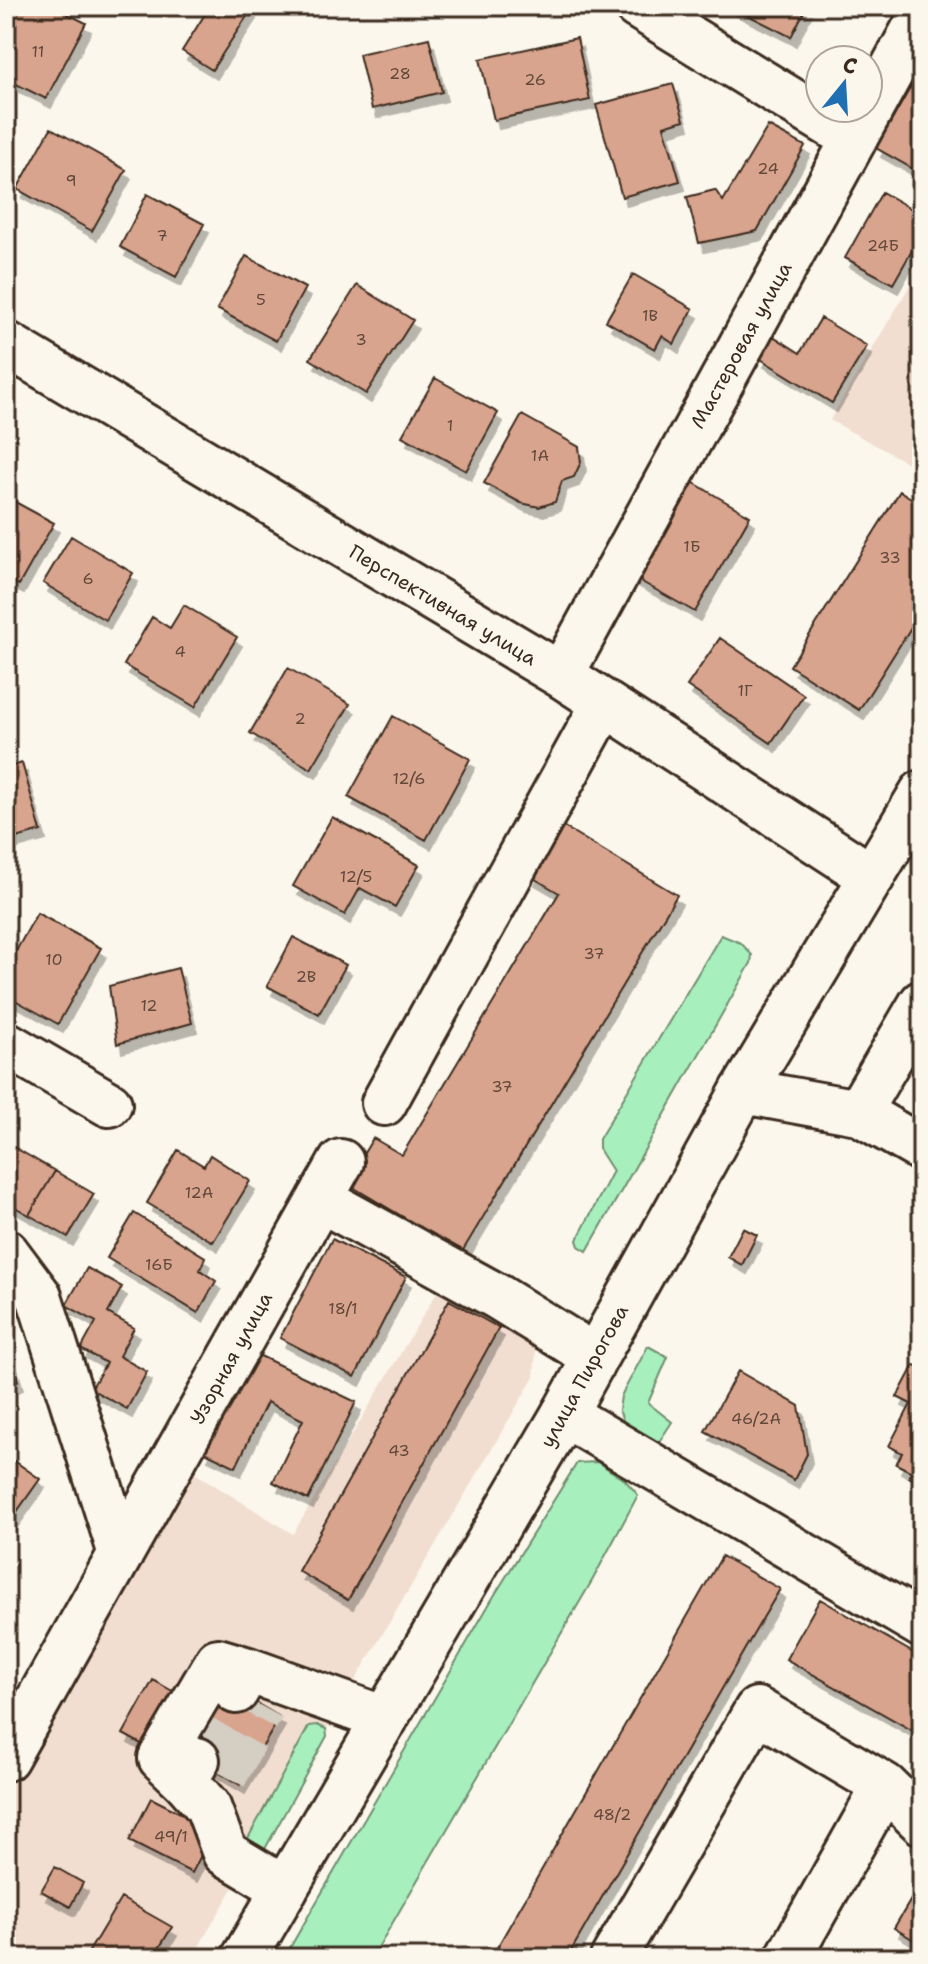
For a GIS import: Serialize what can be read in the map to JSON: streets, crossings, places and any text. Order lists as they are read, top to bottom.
{
  "streets": {
    "street": [
      "Мастеровая улица",
      "Перспективная улица",
      "Узорная улица",
      "улица Пирогова"
    ]
  },
  "crossings": [
    ["Мастеровая улица", "Перспективная улица"],
    ["Перспективная улица", "улица Пирогова"],
    ["Узорная улица", "улица Пирогова"]
  ],
  "house_numbers": [
    "11",
    "28",
    "26",
    "24",
    "9",
    "7",
    "24Б",
    "5",
    "1В",
    "3",
    "1",
    "1А",
    "1Б",
    "33",
    "6",
    "4",
    "1Г",
    "2",
    "12/6",
    "12/5",
    "37",
    "10",
    "2В",
    "12",
    "37",
    "12А",
    "16Б",
    "18/1",
    "46/2А",
    "43",
    "48/2",
    "49/1"
  ],
  "north": "top"
}
